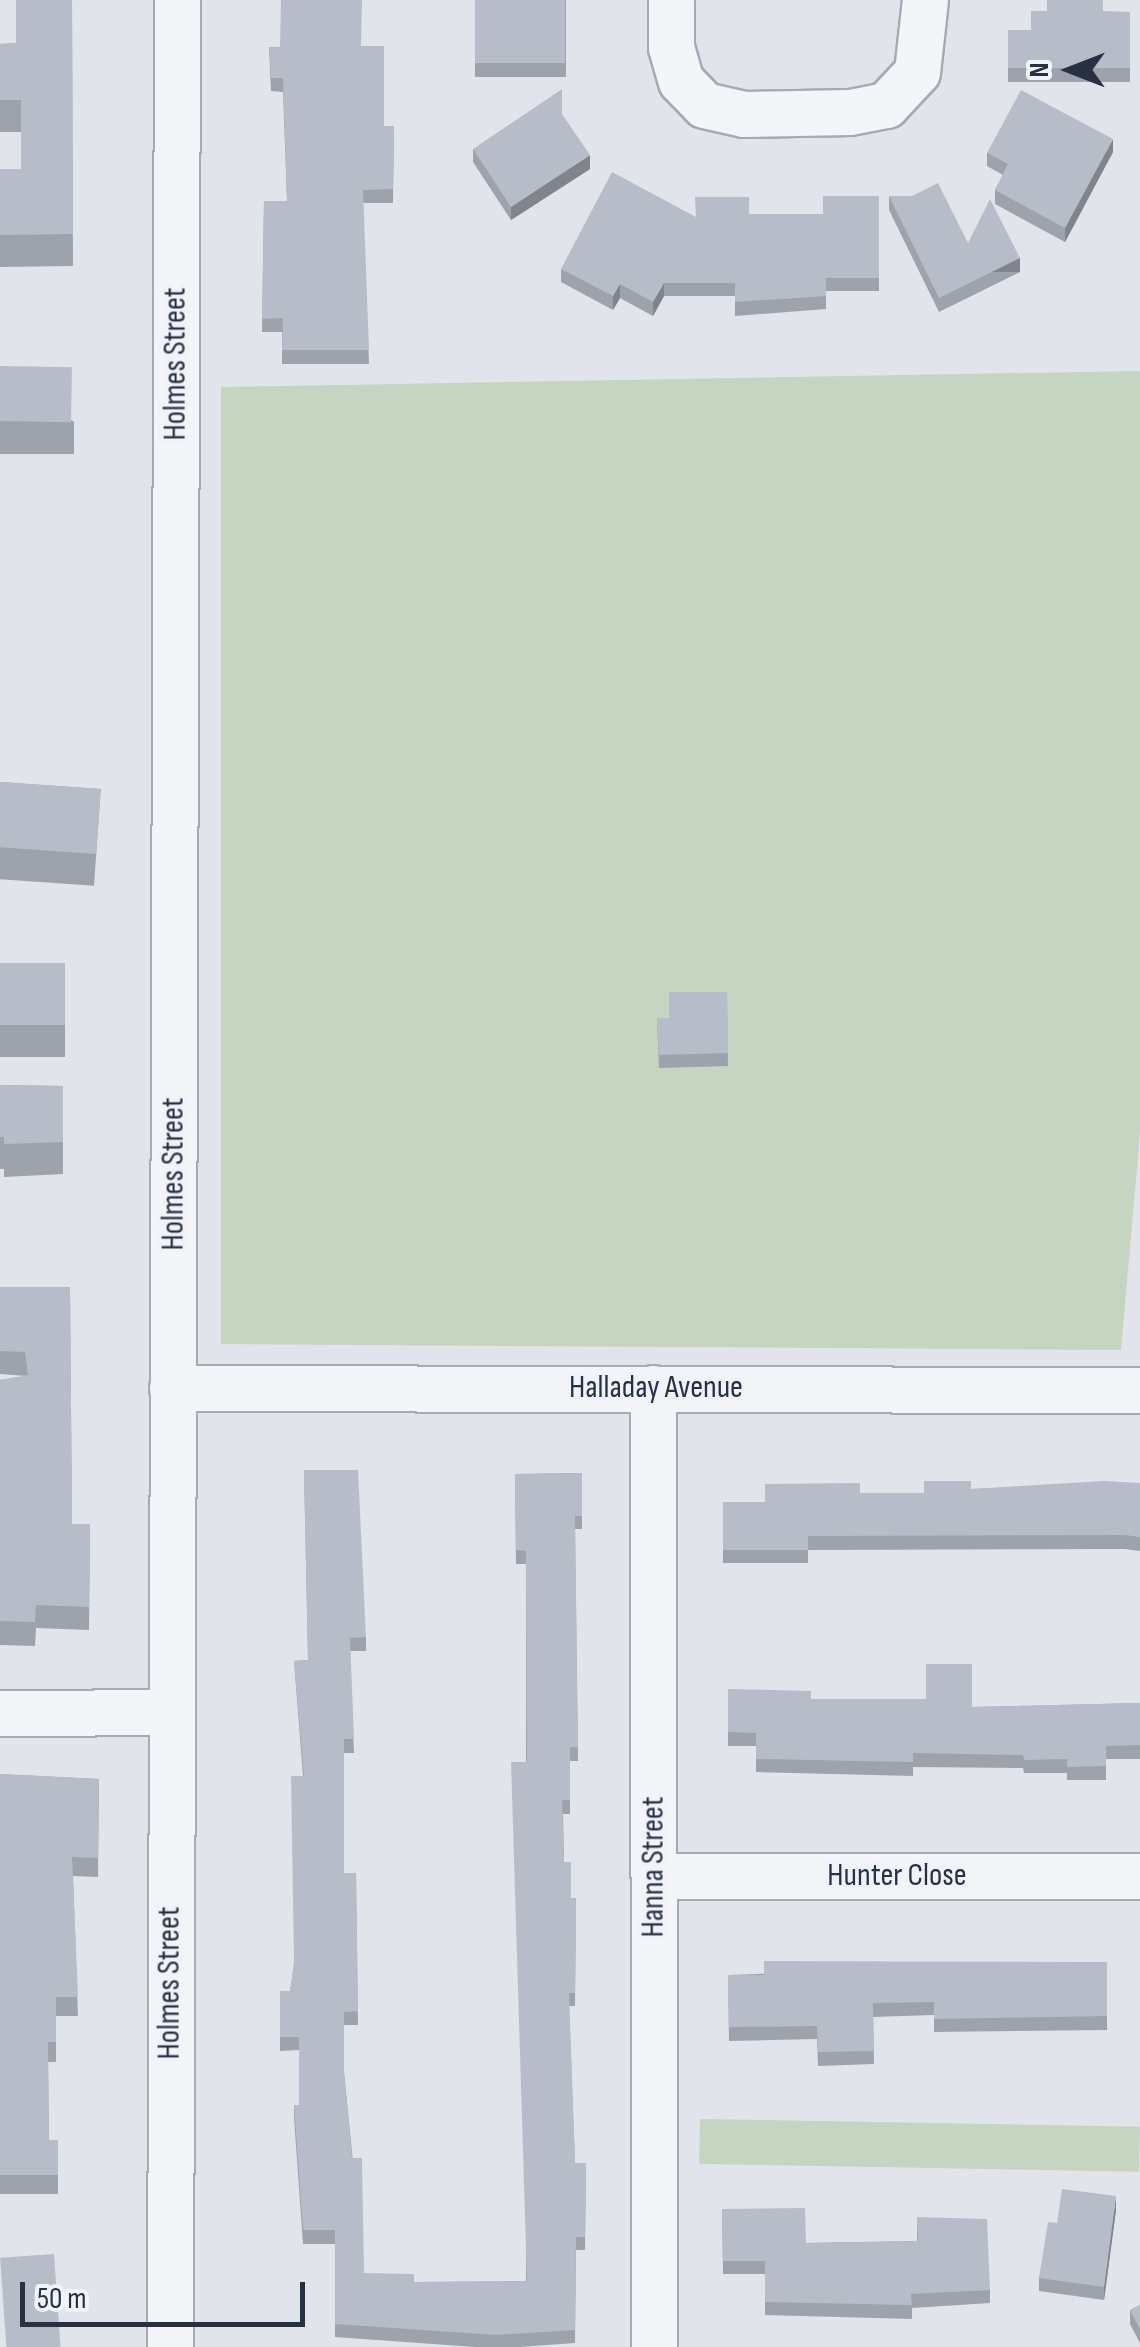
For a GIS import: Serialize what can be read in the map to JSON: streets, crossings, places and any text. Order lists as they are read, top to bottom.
{
  "streets": {
    "street": [
      "Holmes Street",
      "Halladay Avenue",
      "Hanna Street",
      "Hunter Close"
    ]
  },
  "crossings": [
    ["Holmes Street", "Halladay Avenue"],
    ["Halladay Avenue", "Hanna Street"],
    ["Hanna Street", "Hunter Close"]
  ],
  "scale_bar": "50 m",
  "north": "left"
}
